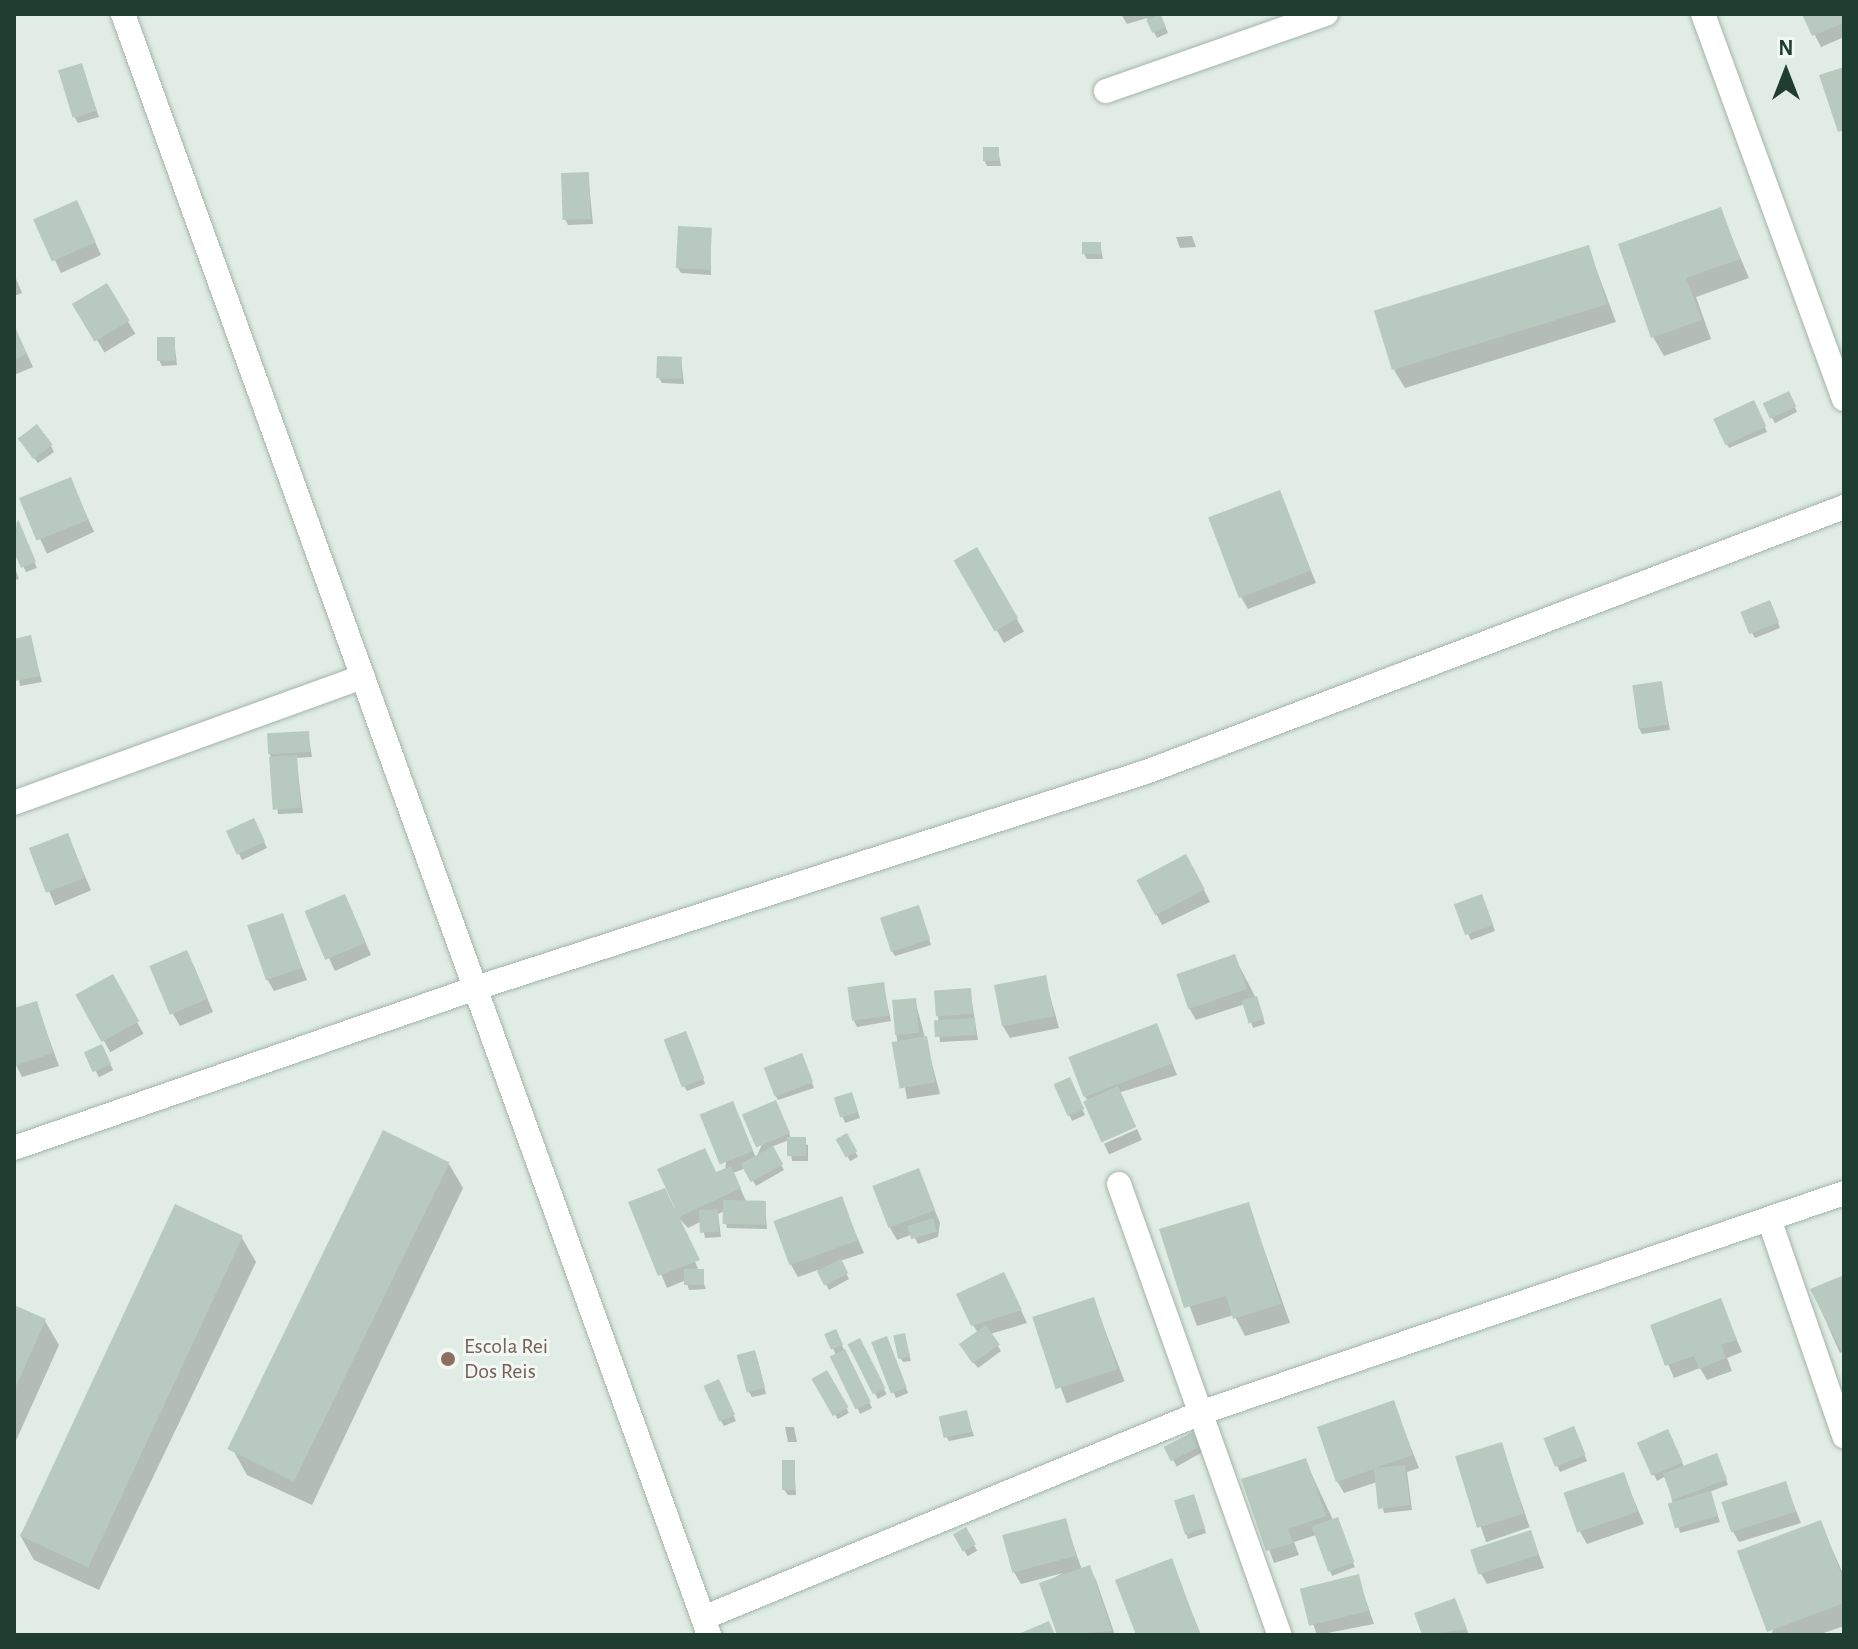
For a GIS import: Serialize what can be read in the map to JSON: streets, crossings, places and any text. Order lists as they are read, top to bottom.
{
  "places": ["Escola Rei Dos Reis"],
  "north": "top"
}
